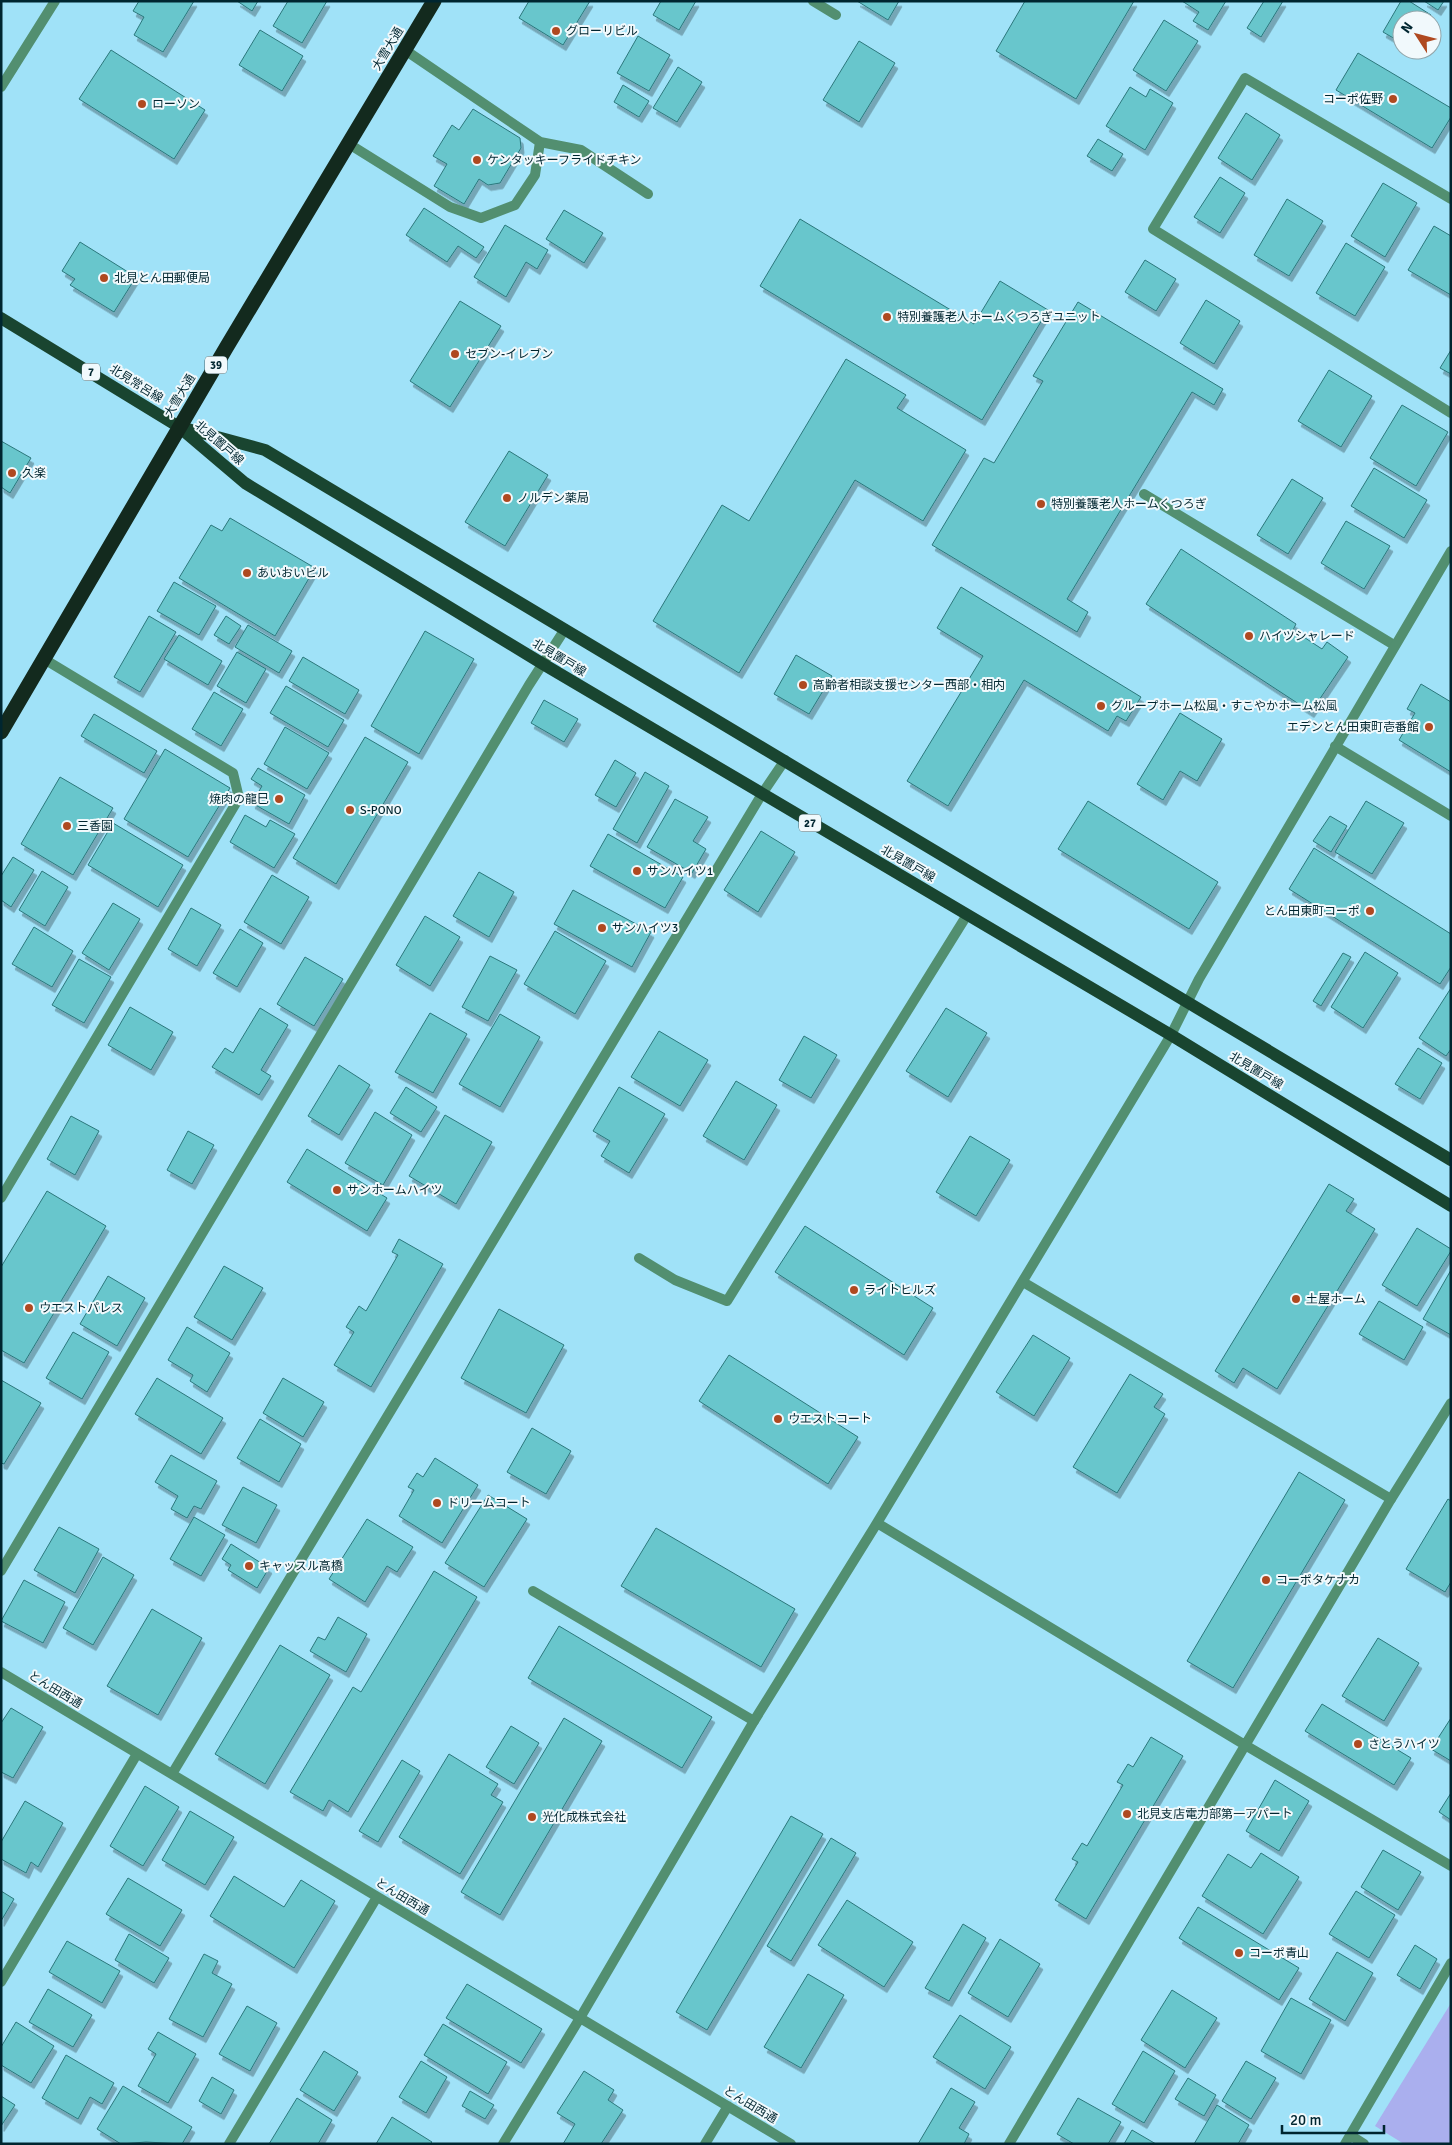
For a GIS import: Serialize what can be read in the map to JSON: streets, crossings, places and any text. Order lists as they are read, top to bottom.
{
  "streets": {
    "highway": ["大雪大通", "39"],
    "main road": [
      "7",
      "北見常呂線",
      "北見置戸線",
      "27"
    ],
    "street": ["とん田西通"]
  },
  "crossings": [
    ["大雪大通", "北見常呂線"],
    ["大雪大通", "北見置戸線"],
    ["北見常呂線", "北見置戸線"]
  ],
  "places": [
    "グローリビル",
    "コーポ佐野",
    "ローソン",
    "ケンタッキーフライドチキン",
    "北見とん田郵便局",
    "特別養護老人ホームくつろぎユニット",
    "セブン-イレブン",
    "久楽",
    "ノルデン薬局",
    "特別養護老人ホームくつろぎ",
    "あいおいビル",
    "ハイツシャレード",
    "高齢者相談支援センター西部・相内",
    "グループホーム松風・すこやかホーム松風",
    "エデンとん田東町壱番館",
    "焼肉の龍巳",
    "S-PONO",
    "三香園",
    "サンハイツ1",
    "とん田東町コーポ",
    "サンハイツ3",
    "サンホームハイツ",
    "ライトヒルズ",
    "土屋ホーム",
    "ウエストパレス",
    "ウエストコート",
    "ドリームコート",
    "キャッスル高橋",
    "コーポタケナカ",
    "さとうハイツ",
    "北見支店電力部第一アパート",
    "光化成株式会社",
    "コーポ青山"
  ],
  "scale_bar": "20 m",
  "north": "top left"
}
